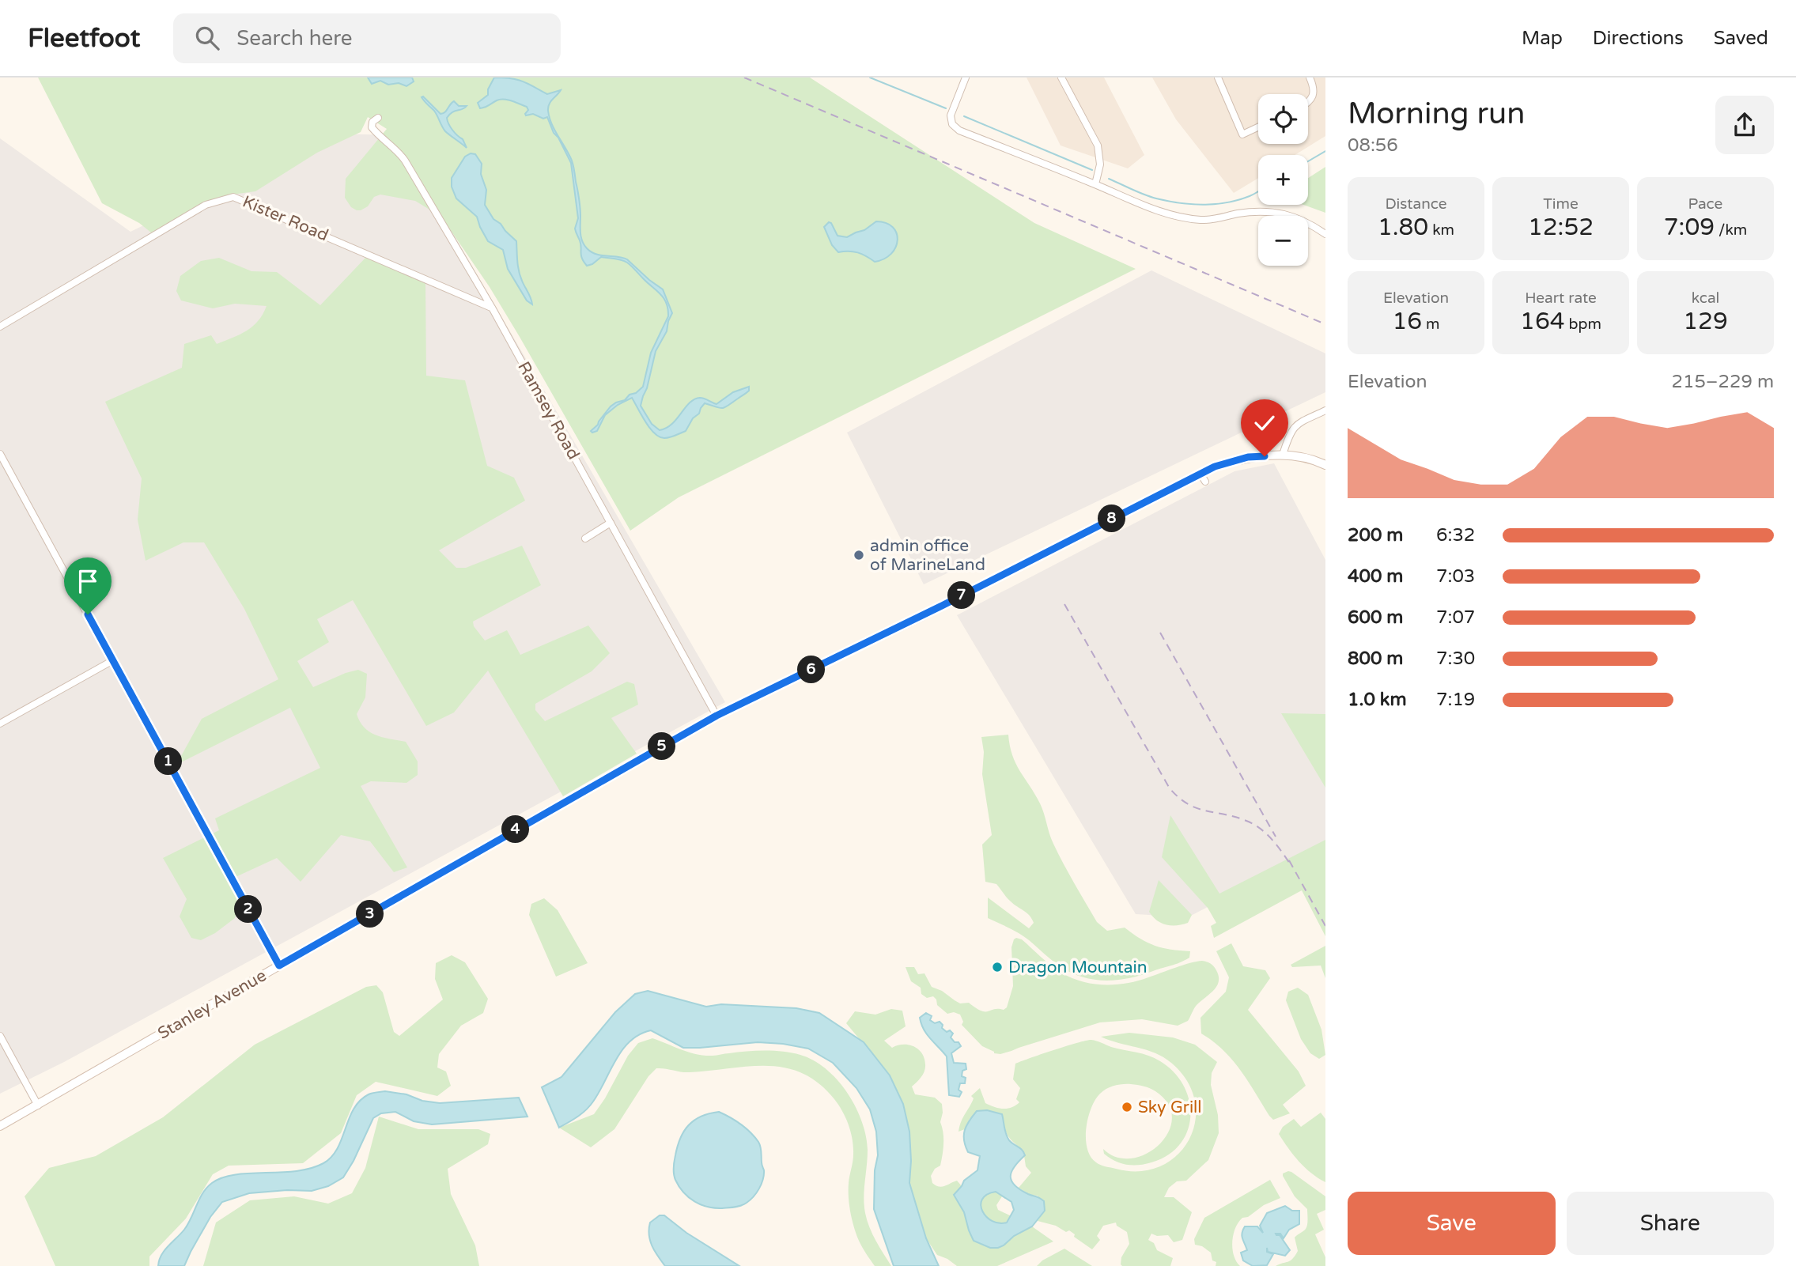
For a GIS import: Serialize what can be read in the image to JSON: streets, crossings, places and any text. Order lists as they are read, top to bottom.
{
  "streets": {
    "main road": ["Stanley Avenue"],
    "street": ["Kister Road", "Ramsey Road"]
  },
  "crossings": [
    ["Kister Road", "Ramsey Road"],
    ["Ramsey Road", "Stanley Avenue"]
  ],
  "places": ["admin office of MarineLand", "Dragon Mountain", "Sky Grill"],
  "page": {
    "header": "Fleetfoot",
    "search": "Search here",
    "nav": ["Map", "Directions", "Saved"],
    "heading": ["Morning run", "08:56"],
    "map_buttons": ["+", "−"],
    "stats": [
      ["Distance", "1.80 km"],
      ["Time", "12:52"],
      ["Pace", "7:09 /km"],
      ["Elevation", "16 m"],
      ["Heart rate", "164 bpm"],
      ["kcal", "129"]
    ],
    "chart": ["Elevation", "215–229 m"],
    "pins": [
      "8",
      "7",
      "6",
      "5",
      "1",
      "4",
      "2",
      "3"
    ],
    "list": [
      {
        "name": "200 m",
        "note": "6:32"
      },
      {
        "name": "400 m",
        "note": "7:03"
      },
      {
        "name": "600 m",
        "note": "7:07"
      },
      {
        "name": "800 m",
        "note": "7:30"
      },
      {
        "name": "1.0 km",
        "note": "7:19"
      }
    ],
    "buttons": ["Save", "Share"]
  }
}
